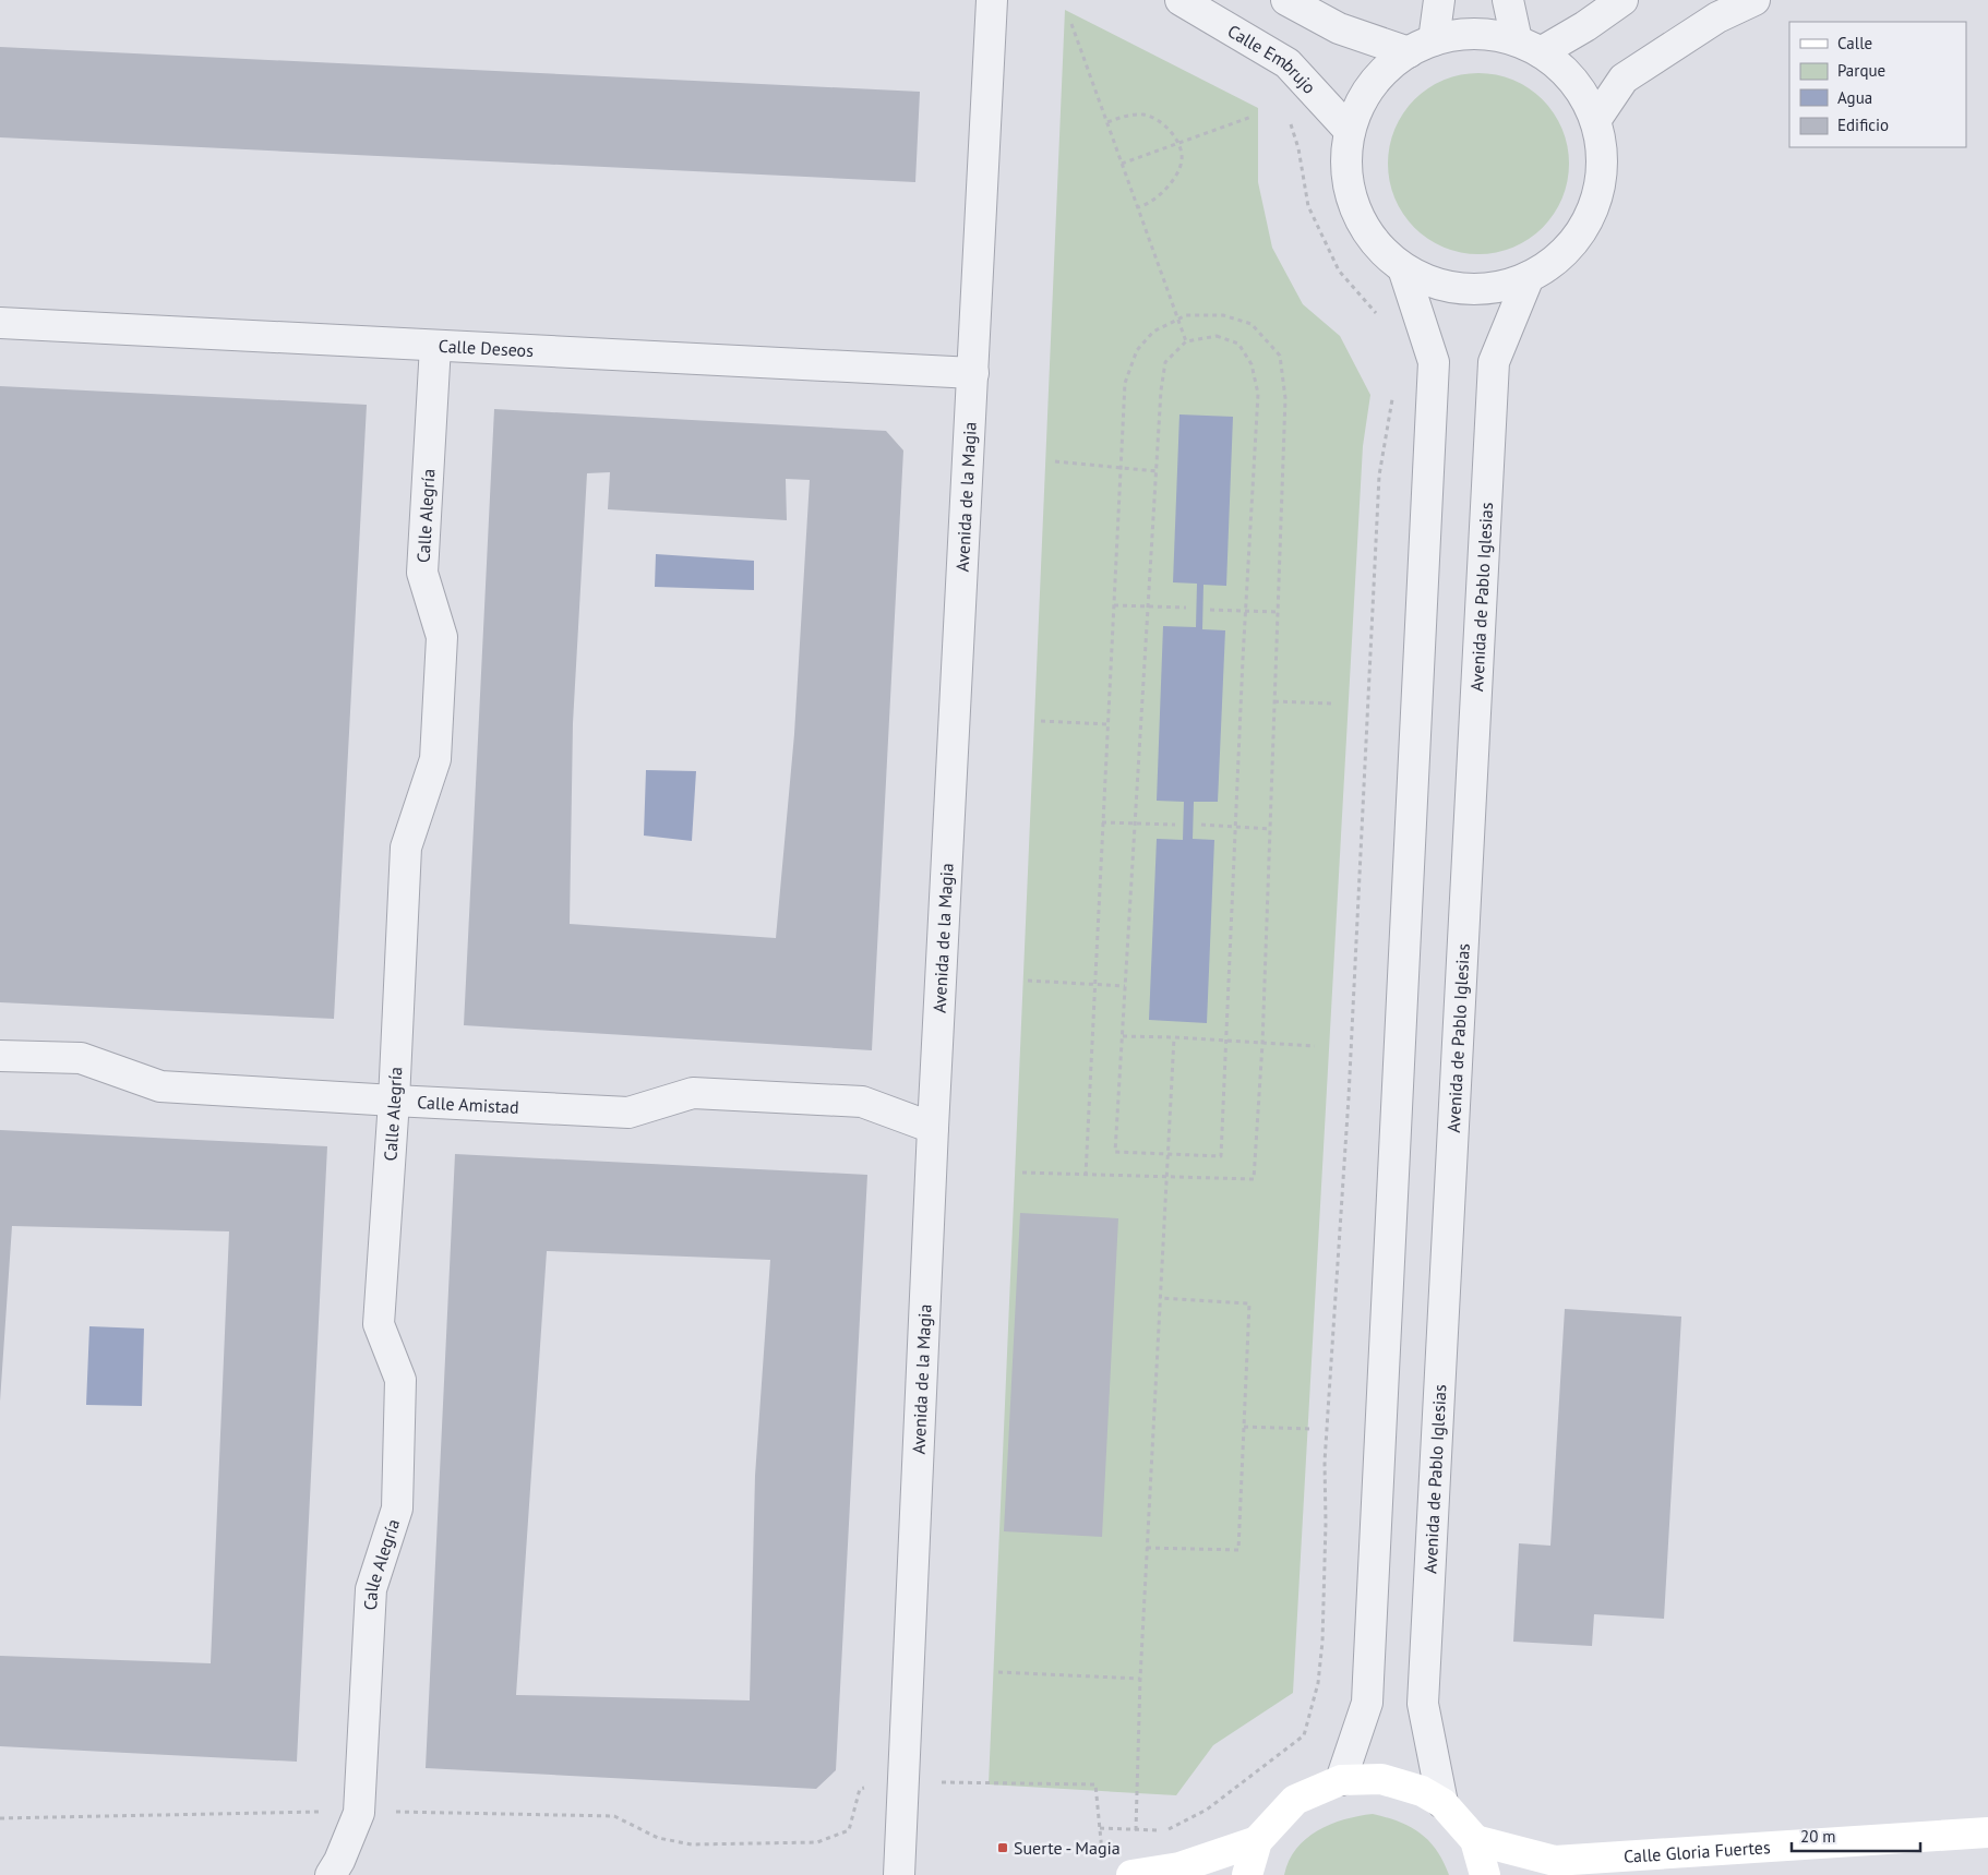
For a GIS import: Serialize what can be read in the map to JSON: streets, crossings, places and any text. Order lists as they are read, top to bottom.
{
  "streets": {
    "main road": ["Calle Gloria Fuertes"],
    "street": [
      "Calle Embrujo",
      "Calle Deseos",
      "Avenida de la Magia",
      "Calle Alegría",
      "Avenida de Pablo Iglesias",
      "Calle Amistad"
    ]
  },
  "crossings": [
    ["Calle Deseos", "Avenida de la Magia"],
    ["Calle Deseos", "Calle Alegría"],
    ["Avenida de la Magia", "Calle Amistad"],
    ["Calle Alegría", "Calle Amistad"]
  ],
  "places": {
    "transit": ["Suerte - Magia"]
  },
  "legend": [
    "Calle",
    "Parque",
    "Agua",
    "Edificio"
  ],
  "scale_bar": "20 m"
}
